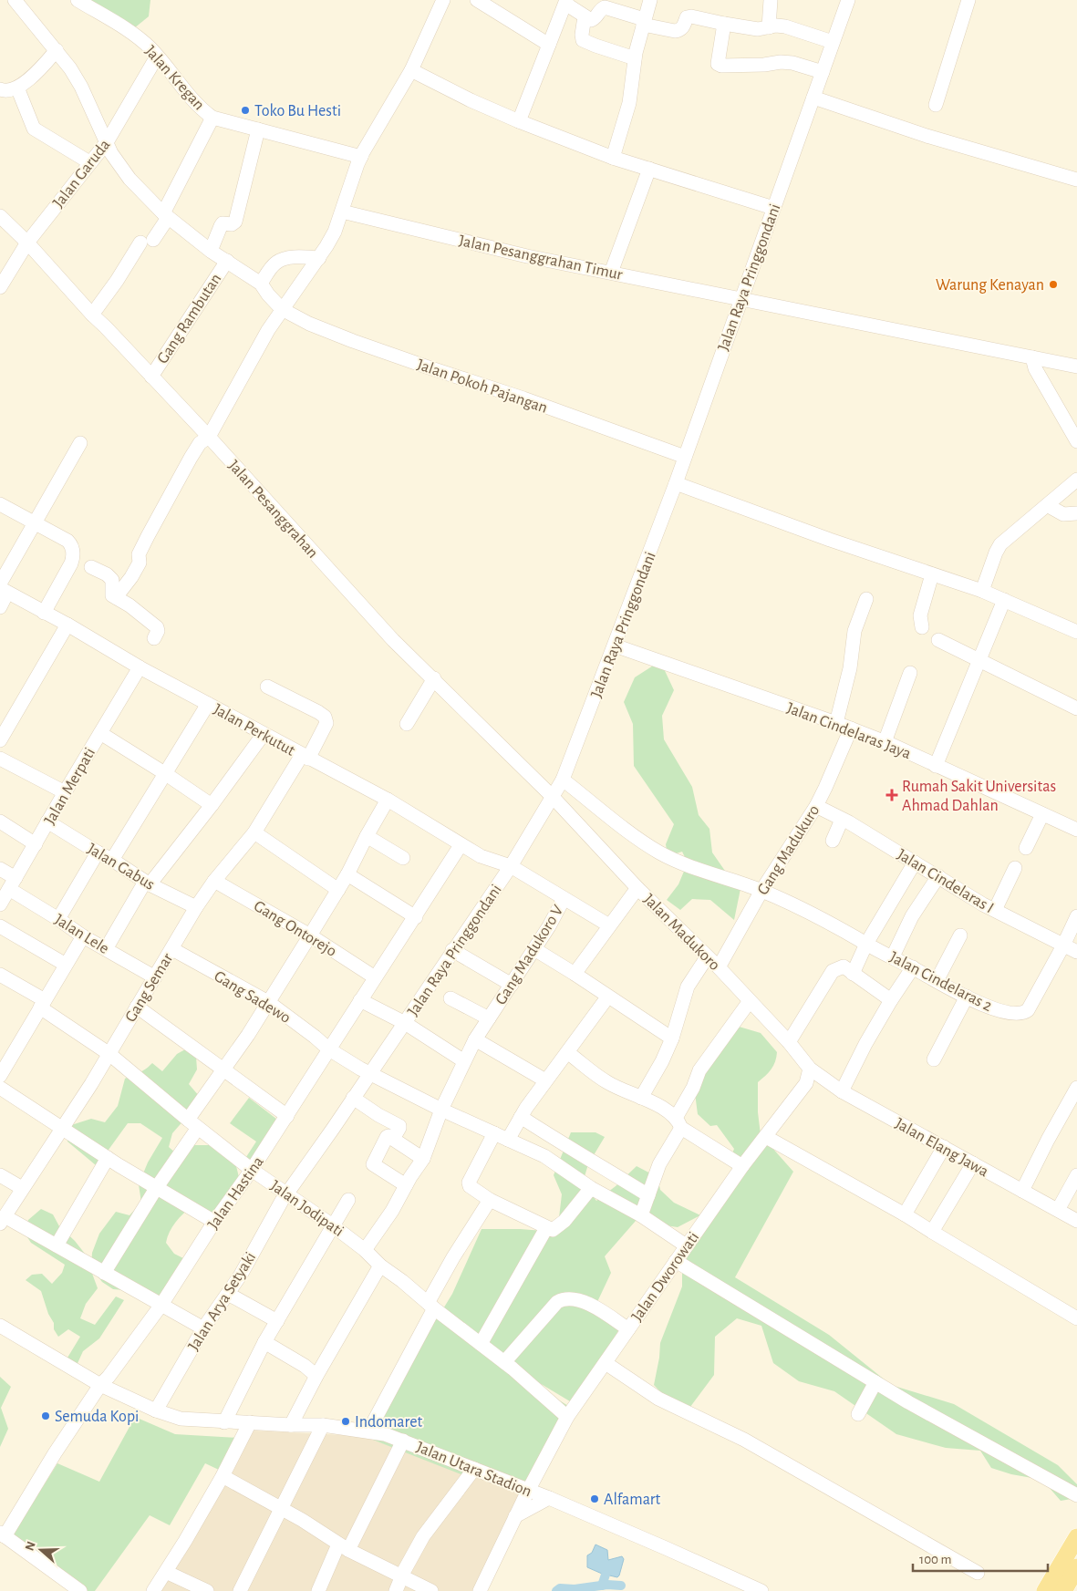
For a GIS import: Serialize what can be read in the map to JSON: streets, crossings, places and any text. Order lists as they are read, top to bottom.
{
  "streets": {
    "street": [
      "Jalan Kregan",
      "Jalan Garuda",
      "Jalan Pesanggrahan Timur",
      "Jalan Raya Pringgondani",
      "Gang Rambutan",
      "Jalan Pokoh Pajangan",
      "Jalan Pesanggrahan",
      "Jalan Perkutut",
      "Jalan Cindelaras Jaya",
      "Jalan Merpati",
      "Gang Madukuro",
      "Jalan Gabus",
      "Jalan Cindelaras I",
      "Gang Ontorejo",
      "Jalan Madukoro",
      "Jalan Lele",
      "Gang Madukoro V",
      "Jalan Cindelaras 2",
      "Gang Semar",
      "Gang Sadewo",
      "Jalan Elang Jawa",
      "Jalan Hastina",
      "Jalan Jodipati",
      "Jalan Dworowati",
      "Jalan Arya Setyaki",
      "Jalan Utara Stadion"
    ]
  },
  "crossings": [
    ["Jalan Kregan", "Jalan Garuda"],
    ["Jalan Garuda", "Jalan Pokoh Pajangan"],
    ["Jalan Garuda", "Jalan Pesanggrahan"],
    ["Jalan Pesanggrahan Timur", "Jalan Raya Pringgondani"],
    ["Jalan Raya Pringgondani", "Jalan Pokoh Pajangan"],
    ["Jalan Raya Pringgondani", "Jalan Pesanggrahan"],
    ["Jalan Raya Pringgondani", "Jalan Perkutut"],
    ["Jalan Raya Pringgondani", "Jalan Cindelaras Jaya"],
    ["Jalan Raya Pringgondani", "Jalan Madukoro"],
    ["Jalan Raya Pringgondani", "Gang Madukoro V"],
    ["Jalan Raya Pringgondani", "Jalan Cindelaras 2"],
    ["Jalan Raya Pringgondani", "Gang Sadewo"],
    ["Jalan Raya Pringgondani", "Jalan Jodipati"],
    ["Jalan Raya Pringgondani", "Jalan Arya Setyaki"],
    ["Gang Rambutan", "Jalan Pokoh Pajangan"],
    ["Gang Rambutan", "Jalan Pesanggrahan"],
    ["Jalan Pesanggrahan", "Jalan Madukoro"],
    ["Jalan Perkutut", "Jalan Merpati"],
    ["Jalan Perkutut", "Gang Madukoro V"],
    ["Jalan Perkutut", "Gang Semar"],
    ["Jalan Perkutut", "Jalan Hastina"],
    ["Jalan Cindelaras Jaya", "Gang Madukuro"],
    ["Jalan Merpati", "Jalan Gabus"],
    ["Jalan Merpati", "Jalan Lele"],
    ["Gang Madukuro", "Jalan Cindelaras I"],
    ["Gang Madukuro", "Jalan Madukoro"],
    ["Gang Madukuro", "Jalan Cindelaras 2"],
    ["Jalan Gabus", "Gang Semar"],
    ["Jalan Cindelaras I", "Jalan Cindelaras 2"],
    ["Gang Ontorejo", "Gang Semar"],
    ["Gang Ontorejo", "Jalan Hastina"],
    ["Jalan Madukoro", "Jalan Elang Jawa"],
    ["Jalan Madukoro", "Jalan Dworowati"],
    ["Jalan Lele", "Gang Semar"],
    ["Gang Madukoro V", "Gang Sadewo"],
    ["Gang Madukoro V", "Jalan Jodipati"],
    ["Gang Semar", "Gang Sadewo"],
    ["Gang Semar", "Jalan Jodipati"],
    ["Gang Sadewo", "Jalan Hastina"],
    ["Gang Sadewo", "Jalan Dworowati"],
    ["Jalan Elang Jawa", "Jalan Dworowati"],
    ["Jalan Hastina", "Jalan Jodipati"],
    ["Jalan Hastina", "Jalan Utara Stadion"],
    ["Jalan Jodipati", "Jalan Dworowati"],
    ["Jalan Jodipati", "Jalan Arya Setyaki"],
    ["Jalan Dworowati", "Jalan Utara Stadion"],
    ["Jalan Arya Setyaki", "Jalan Utara Stadion"]
  ],
  "places": {
    "other": [
      "Toko Bu Hesti",
      "Warung Kenayan",
      "Semuda Kopi",
      "Indomaret",
      "Alfamart"
    ],
    "health": ["Rumah Sakit Universitas Ahmad Dahlan"]
  },
  "scale_bar": "100 m",
  "north": "left"
}
